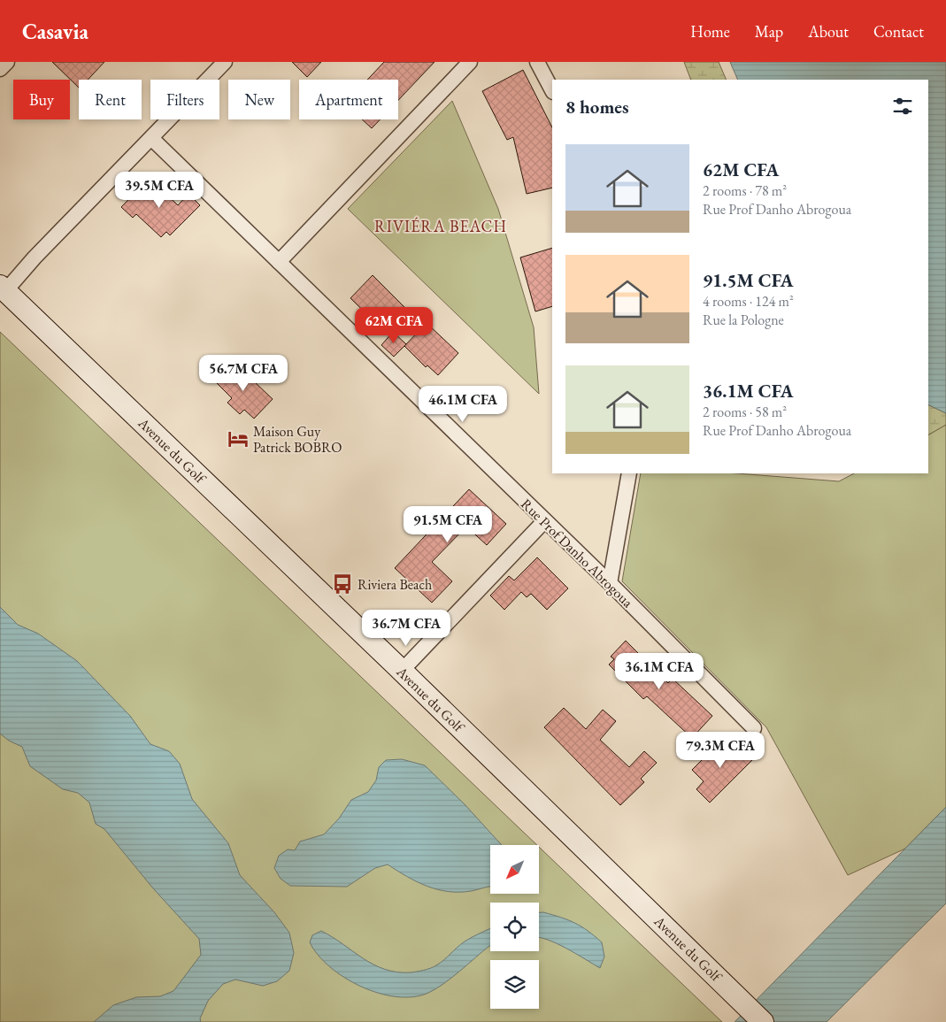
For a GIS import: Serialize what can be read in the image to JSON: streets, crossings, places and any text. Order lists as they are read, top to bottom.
{
  "streets": {
    "main road": ["Avenue du Golf"],
    "street": ["Rue Prof Danho Abrogoua"]
  },
  "districts": ["RIVIÉRA BEACH"],
  "places": {
    "hotel": ["Maison Guy Patrick BOBRO"],
    "bus stop": ["Riviera Beach"]
  },
  "north": "bottom left",
  "page": {
    "header": "Casavia",
    "nav": [
      "Home",
      "Map",
      "About",
      "Contact"
    ],
    "chip": [
      "Buy",
      "Rent",
      "Filters",
      "New",
      "Apartment"
    ],
    "heading": "8 homes",
    "list": [
      {
        "name": "62M CFA",
        "note": "2 rooms · 78 m² · Rue Prof Danho Abrogoua"
      },
      {
        "name": "91.5M CFA",
        "note": "4 rooms · 124 m² · Rue la Pologne"
      },
      {
        "name": "36.1M CFA",
        "note": "2 rooms · 58 m² · Rue Prof Danho Abrogoua"
      }
    ],
    "price": [
      "39.5M CFA",
      "62M CFA",
      "56.7M CFA",
      "46.1M CFA",
      "91.5M CFA",
      "36.7M CFA",
      "36.1M CFA",
      "79.3M CFA"
    ]
  }
}
